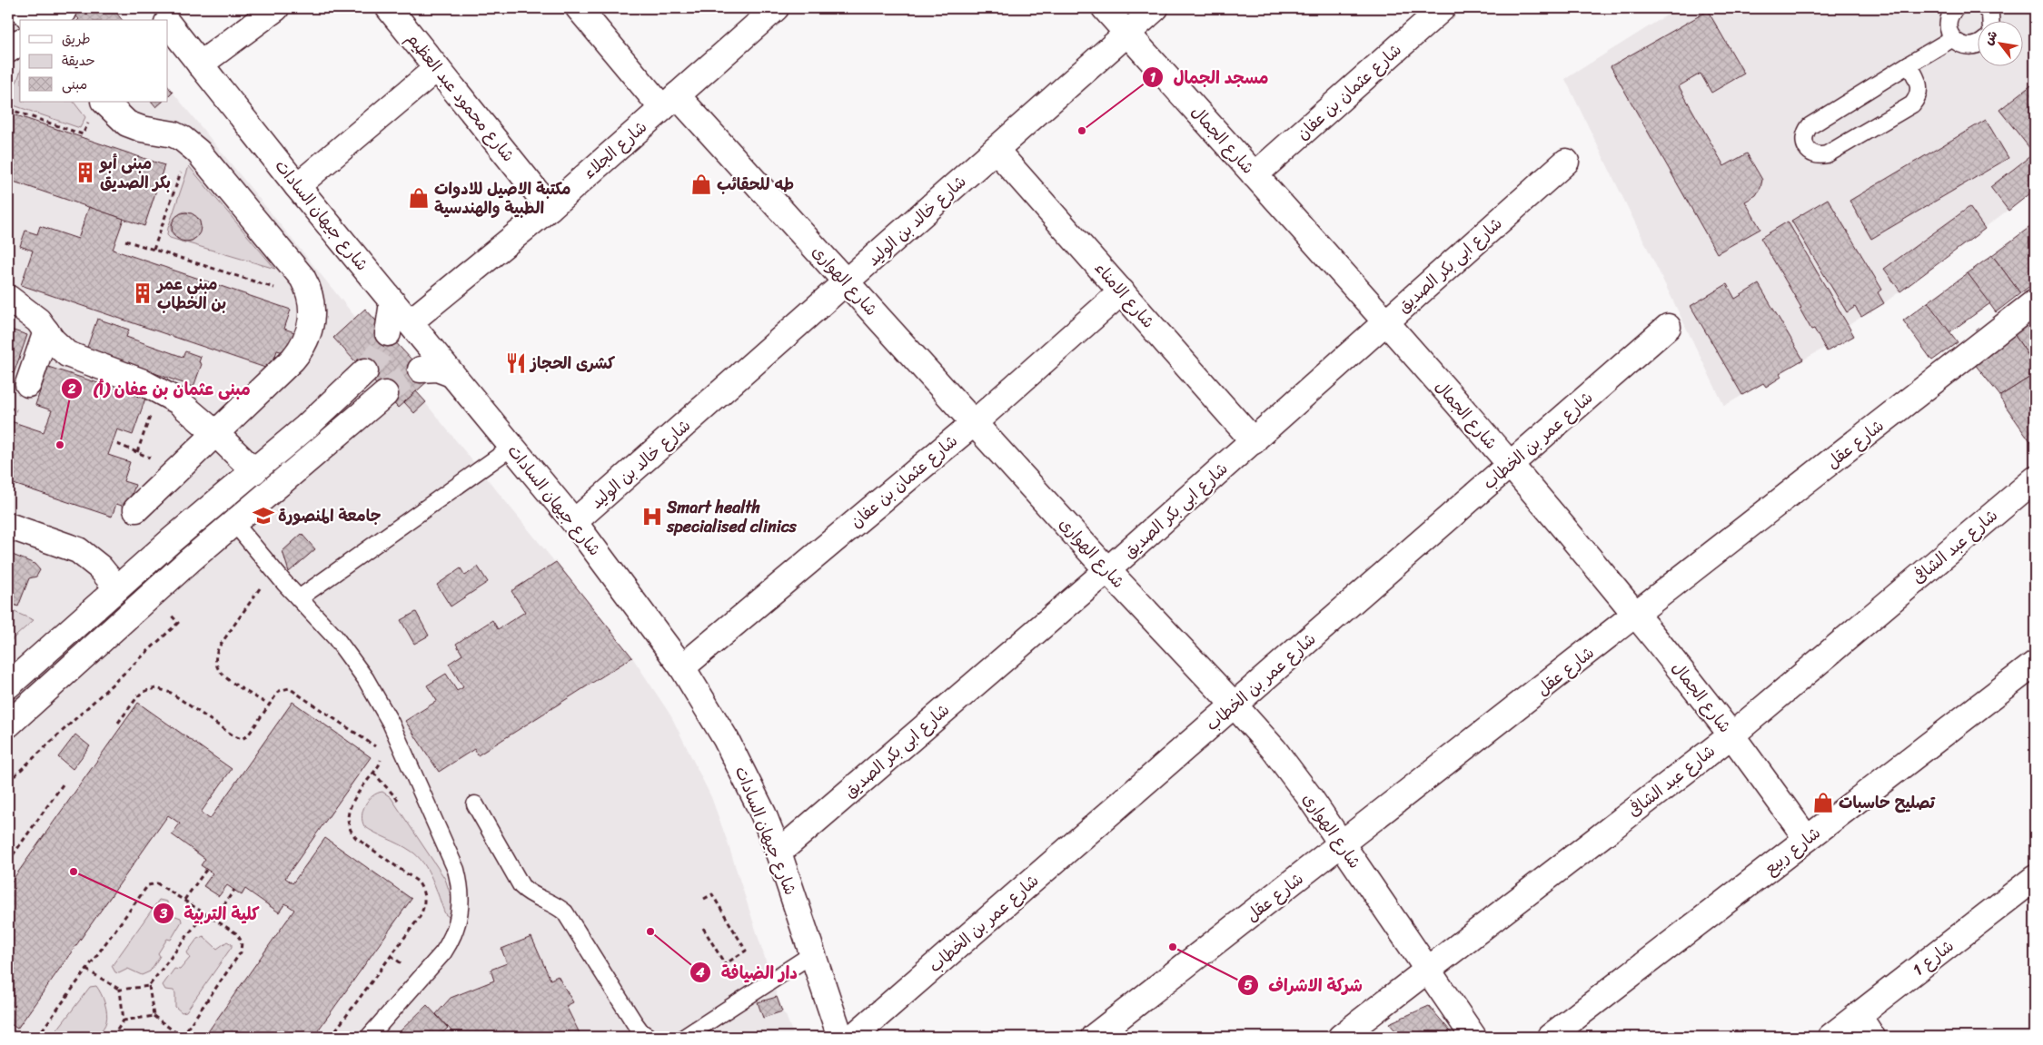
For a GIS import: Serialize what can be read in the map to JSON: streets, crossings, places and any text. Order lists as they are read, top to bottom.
{
  "streets": {
    "street": [
      "شارع عثمان بن عفان",
      "شارع محمود عبد العظيم",
      "شارع الجمال",
      "شارع الجلاء",
      "شارع جيهان السادات",
      "شارع خالد بن الوليد",
      "شارع ابى بكر الصديق",
      "شارع الهوارى",
      "شارع الامناء",
      "شارع عمر بن الخطاب",
      "شارع عقل",
      "شارع عبد الشافى",
      "شارع ربيع",
      "شارع 1"
    ]
  },
  "crossings": [
    ["شارع عثمان بن عفان", "شارع الجمال"],
    ["شارع عثمان بن عفان", "شارع جيهان السادات"],
    ["شارع عثمان بن عفان", "شارع الهوارى"],
    ["شارع عثمان بن عفان", "شارع الامناء"],
    ["شارع محمود عبد العظيم", "شارع الجلاء"],
    ["شارع الجمال", "شارع خالد بن الوليد"],
    ["شارع الجمال", "شارع ابى بكر الصديق"],
    ["شارع الجمال", "شارع عمر بن الخطاب"],
    ["شارع الجمال", "شارع عقل"],
    ["شارع الجمال", "شارع عبد الشافى"],
    ["شارع الجمال", "شارع ربيع"],
    ["شارع الجلاء", "شارع جيهان السادات"],
    ["شارع الجلاء", "شارع الهوارى"],
    ["شارع جيهان السادات", "شارع خالد بن الوليد"],
    ["شارع جيهان السادات", "شارع ابى بكر الصديق"],
    ["شارع خالد بن الوليد", "شارع الهوارى"],
    ["شارع خالد بن الوليد", "شارع الامناء"],
    ["شارع ابى بكر الصديق", "شارع الهوارى"],
    ["شارع ابى بكر الصديق", "شارع الامناء"],
    ["شارع الهوارى", "شارع عمر بن الخطاب"],
    ["شارع الهوارى", "شارع عقل"],
    ["شارع الهوارى", "شارع عبد الشافى"]
  ],
  "places": {
    "other": [
      "مسجد الجمال",
      "مبنى عثمان بن عفان (أ)",
      "كلية التربية",
      "دار الضيافة",
      "شركة الاشراف"
    ],
    "building": ["مبنى أبو بكر الصديق", "مبنى عمر بن الخطاب"],
    "shop": ["طه للحقائب", "مكتبة الاصيل للادوات الطبية والهندسية", "تصليح حاسبات"],
    "restaurant": ["كشرى الحجاز"],
    "school or university": ["جامعة المنصورة"],
    "hospital": ["Smart health specialised clinics"]
  },
  "legend": ["طريق", "حديقة", "مبنى"],
  "north": "top left"
}
